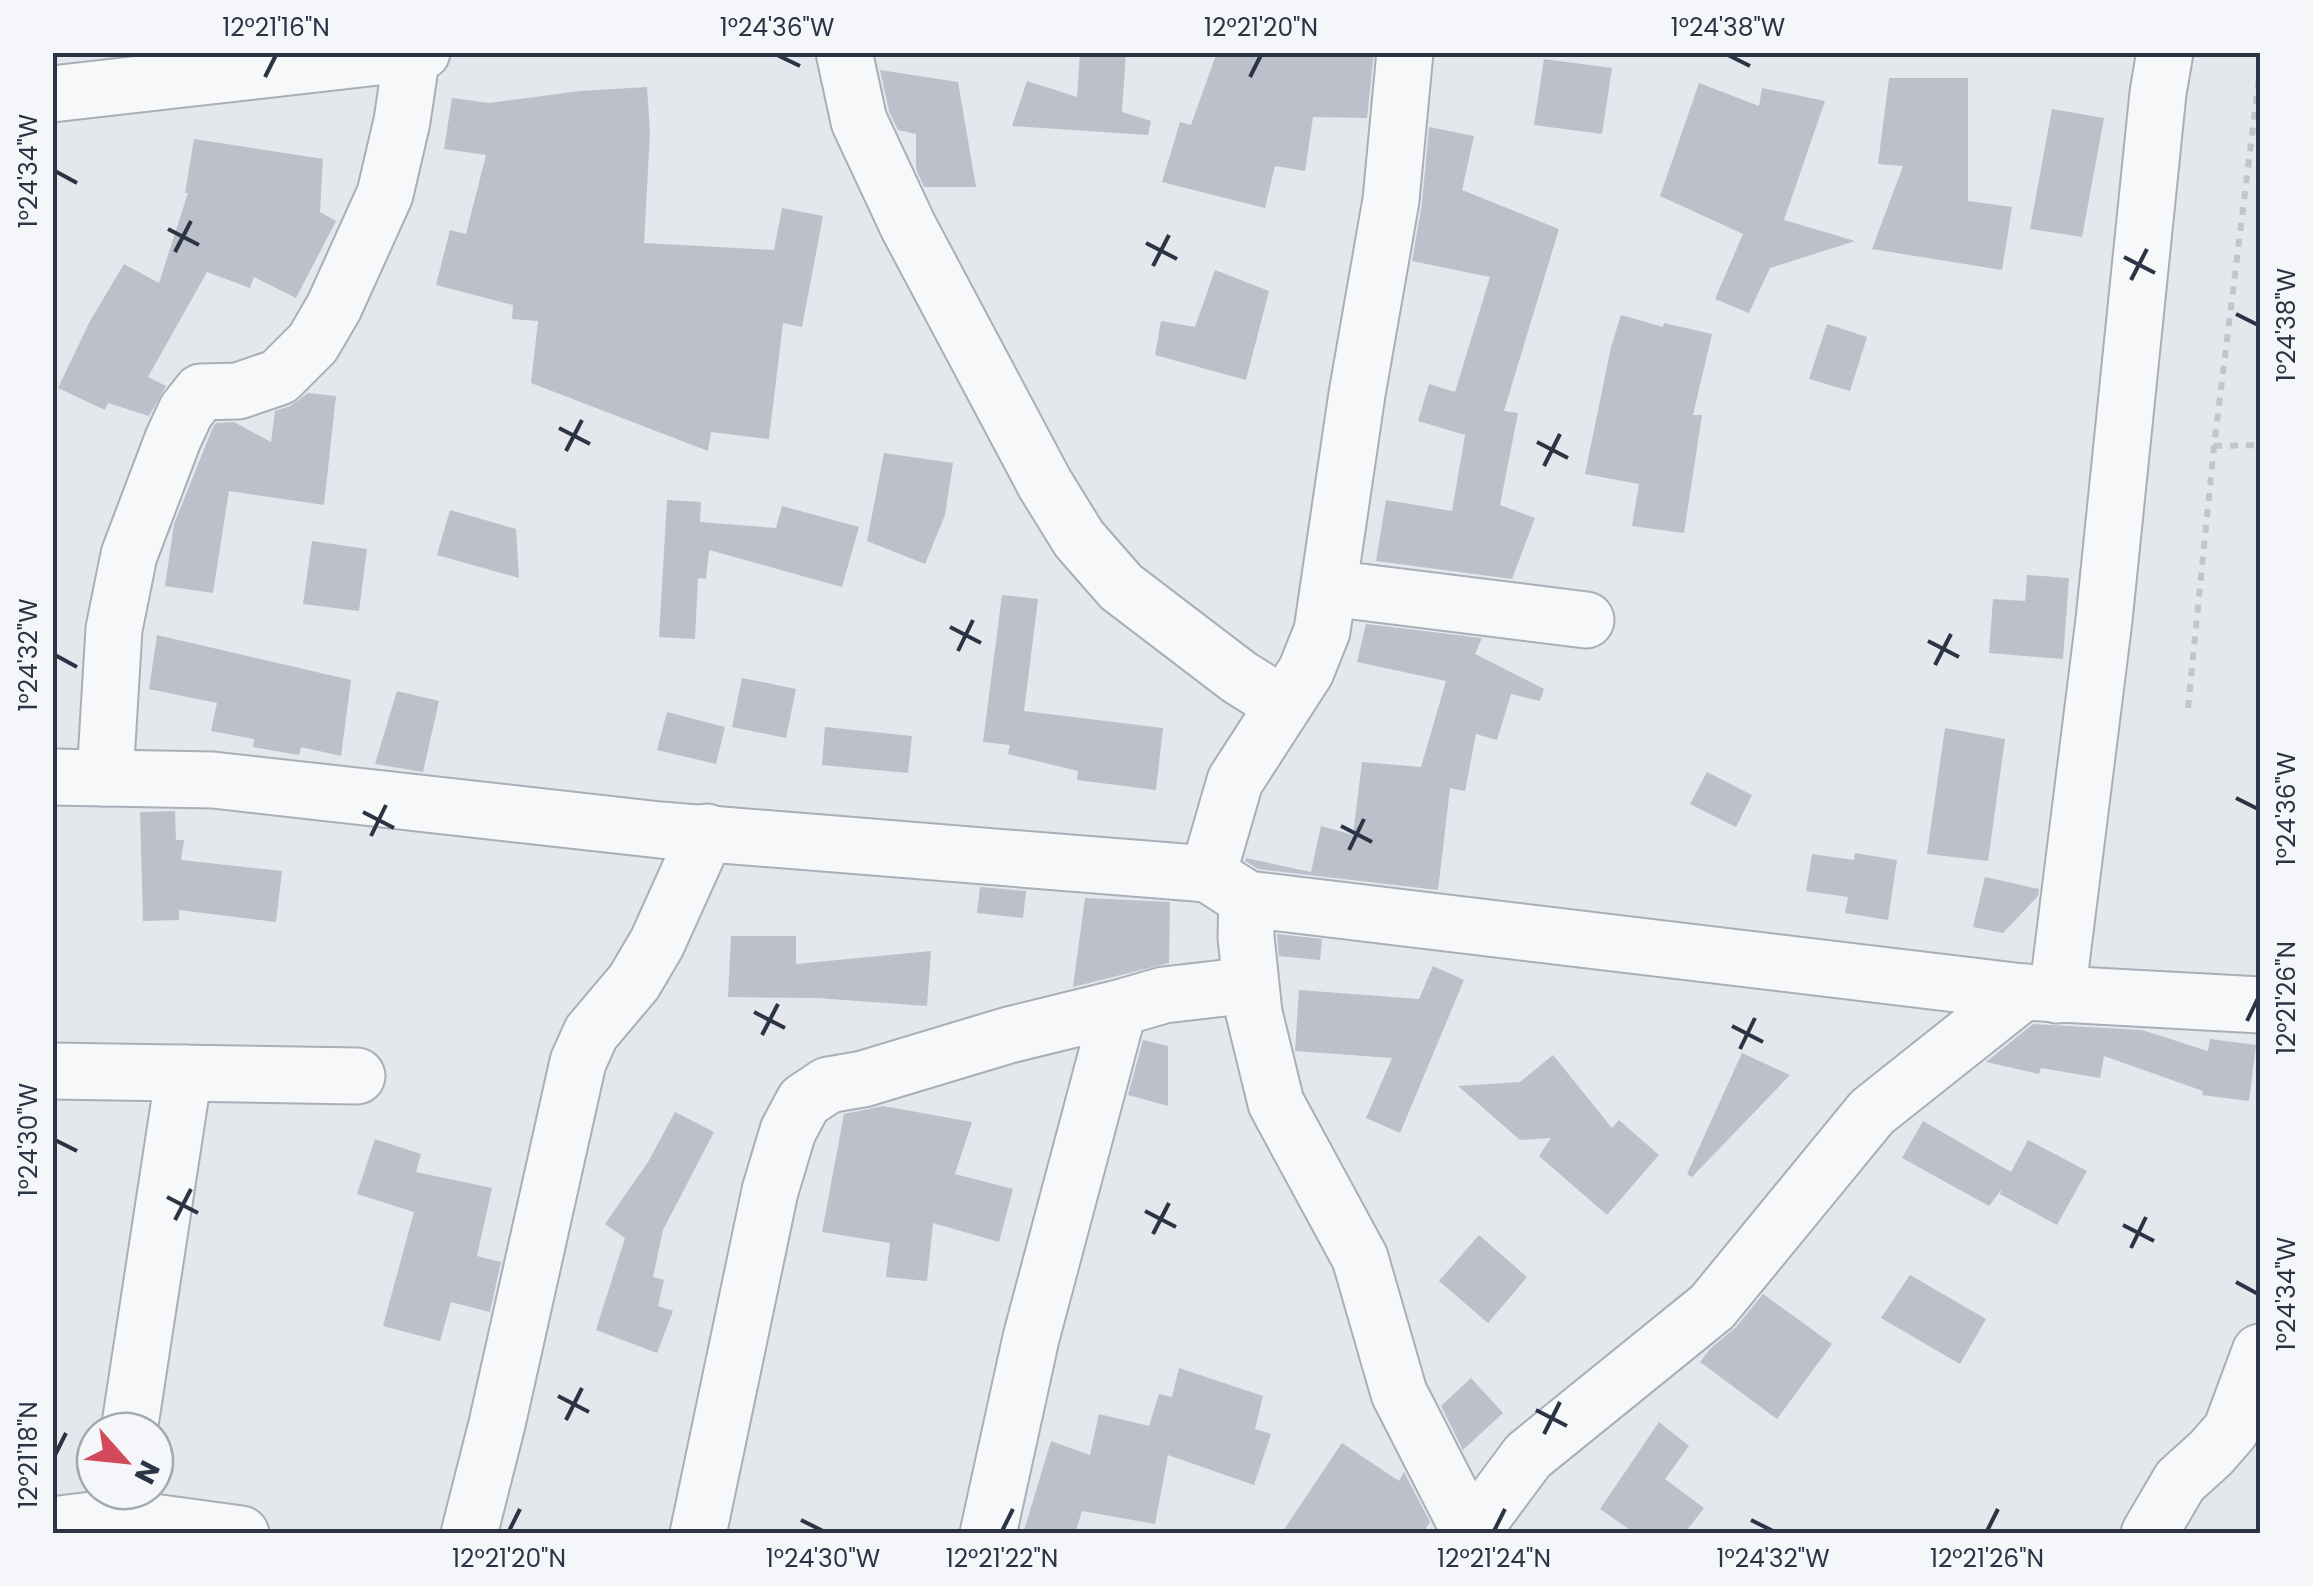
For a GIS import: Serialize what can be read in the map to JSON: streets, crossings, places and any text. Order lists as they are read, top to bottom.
{
  "north": "bottom right",
  "coordinates": [
    "12°21'16\"N",
    "1°24'36\"W",
    "12°21'20\"N",
    "1°24'38\"W",
    "1°24'34\"W",
    "1°24'32\"W",
    "12°21'26\"N",
    "1°24'30\"W",
    "12°21'18\"N",
    "12°21'22\"N",
    "12°21'24\"N"
  ]
}
